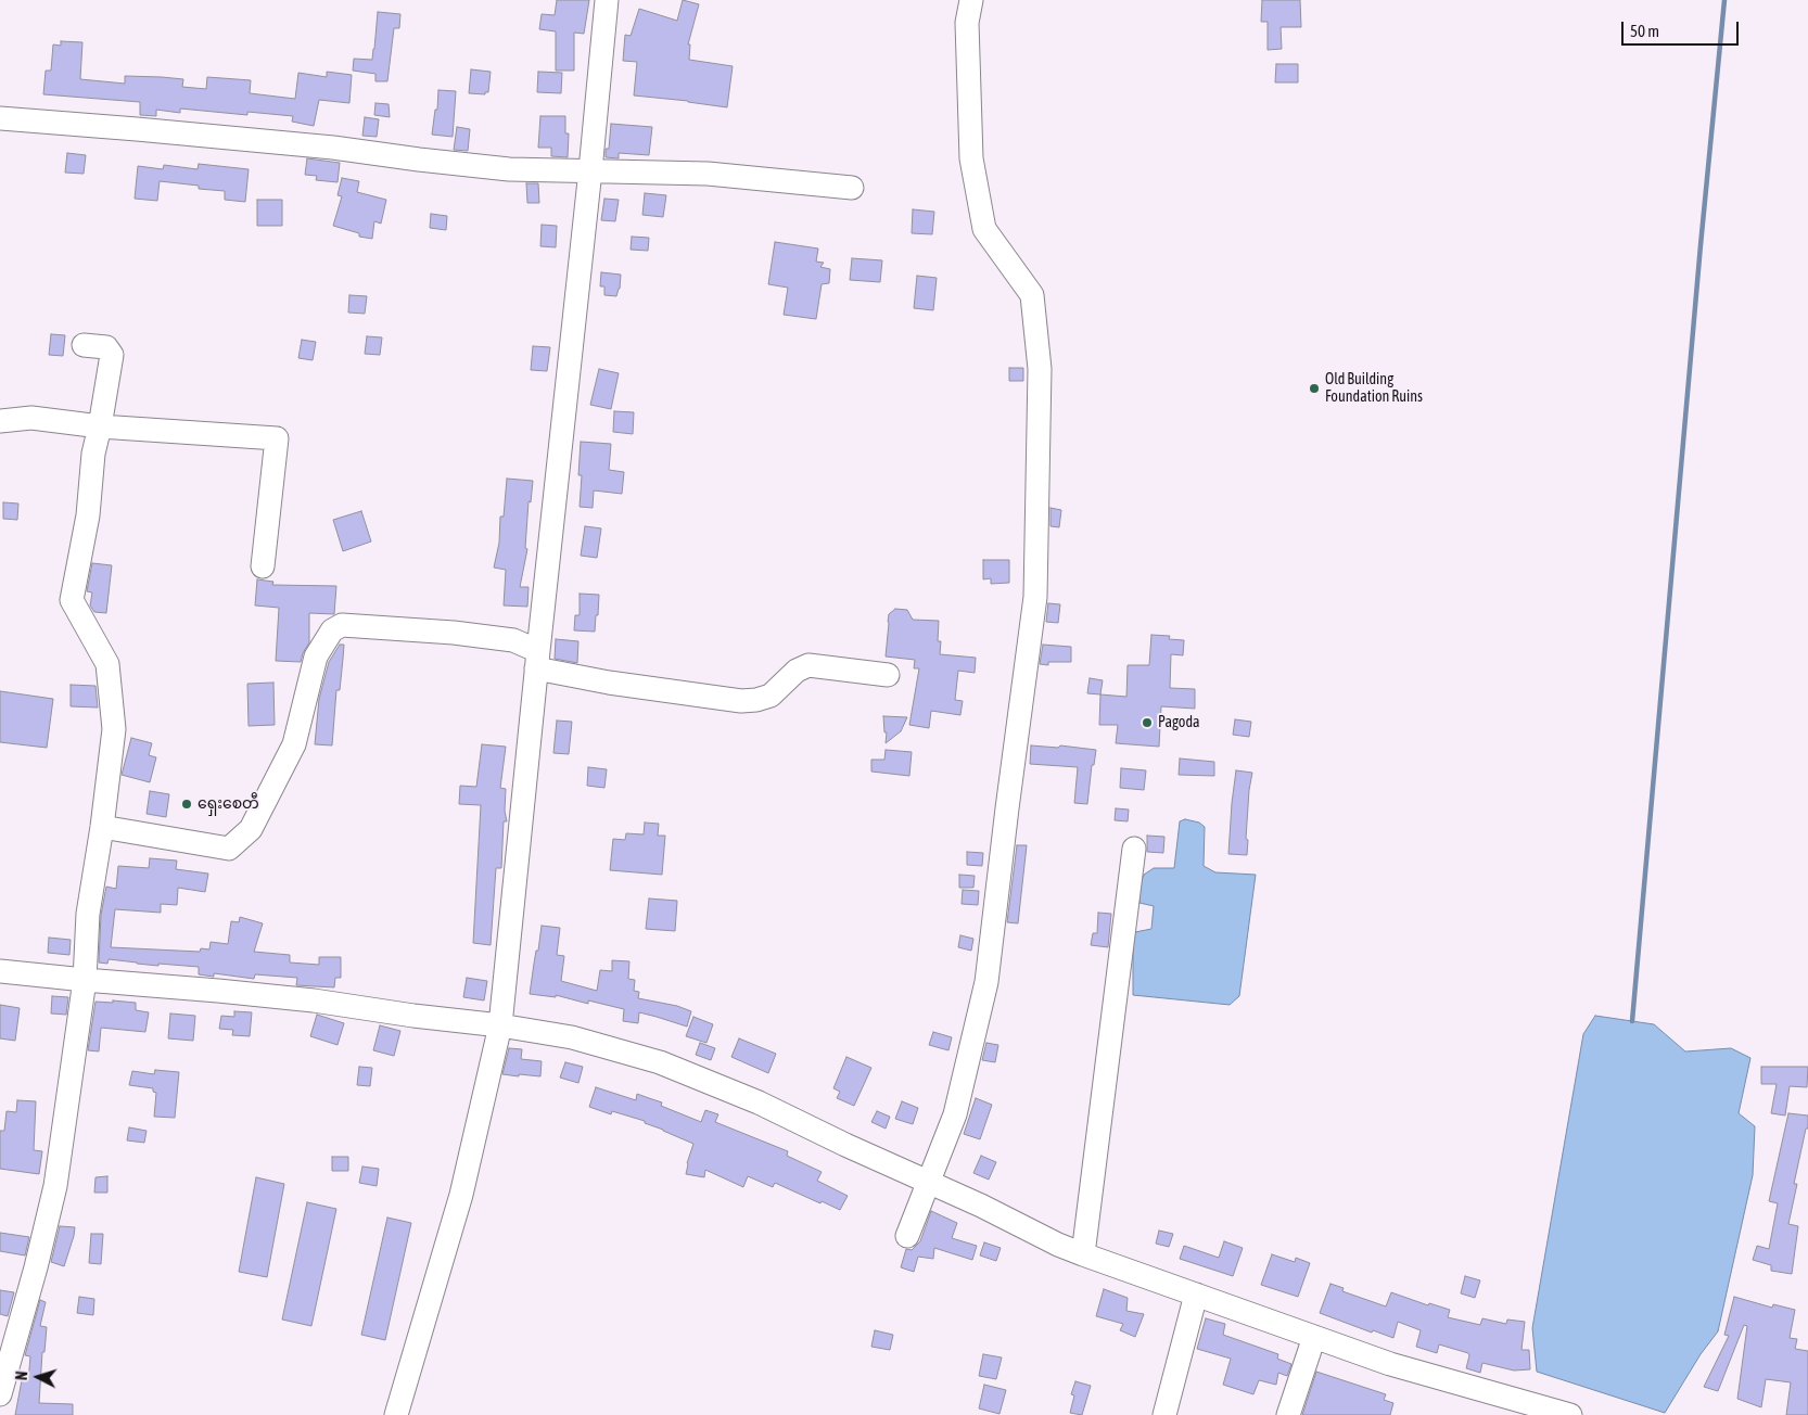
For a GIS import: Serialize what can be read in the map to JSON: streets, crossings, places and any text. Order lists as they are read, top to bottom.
{
  "places": ["Old Building Foundation Ruins", "Pagoda", "ရှေးစေတီ"],
  "scale_bar": "50 m",
  "north": "left"
}
